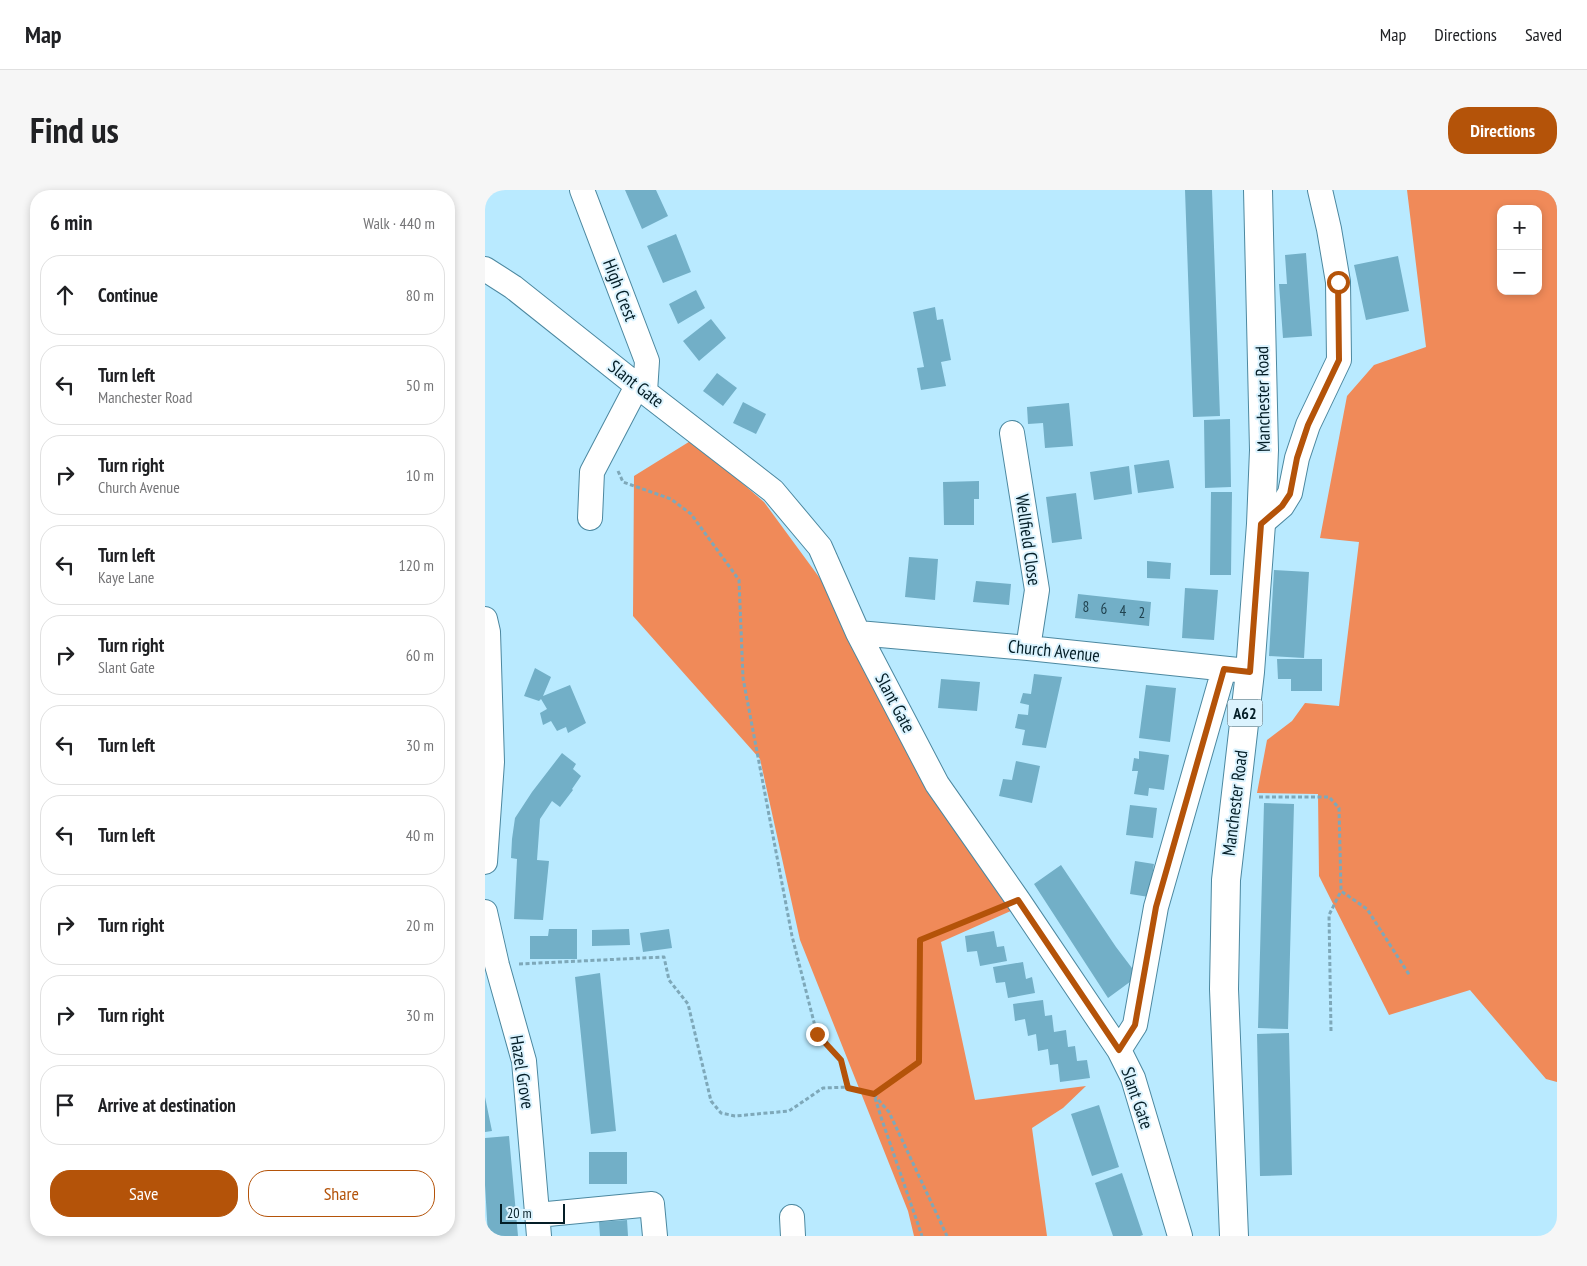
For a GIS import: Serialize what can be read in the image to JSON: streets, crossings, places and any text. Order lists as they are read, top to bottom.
{
  "streets": {
    "main road": ["Manchester Road", "A62"],
    "street": [
      "High Crest",
      "Slant Gate",
      "Wellfield Close",
      "Church Avenue",
      "Hazel Grove"
    ]
  },
  "crossings": [
    ["High Crest", "Slant Gate"],
    ["Slant Gate", "Church Avenue"],
    ["Manchester Road", "Church Avenue"],
    ["Wellfield Close", "Church Avenue"]
  ],
  "house_numbers": [
    "8",
    "6",
    "4",
    "2"
  ],
  "scale_bar": "20 m",
  "page": {
    "header": "Map",
    "nav": ["Map", "Directions", "Saved"],
    "title": "Find us",
    "buttons": [
      "Directions",
      ["Save", "Share"]
    ],
    "heading": ["6 min", "Walk · 440 m"],
    "map_buttons": ["+", "−"],
    "list": [
      ["Continue", "80 m"],
      ["Turn left", "Manchester Road", "50 m"],
      ["Turn right", "Church Avenue", "10 m"],
      ["Turn left", "Kaye Lane", "120 m"],
      ["Turn right", "Slant Gate", "60 m"],
      ["Turn left", "30 m"],
      ["Turn left", "40 m"],
      ["Turn right", "20 m"],
      ["Turn right", "30 m"],
      "Arrive at destination"
    ],
    "scale": "20 m"
  }
}
